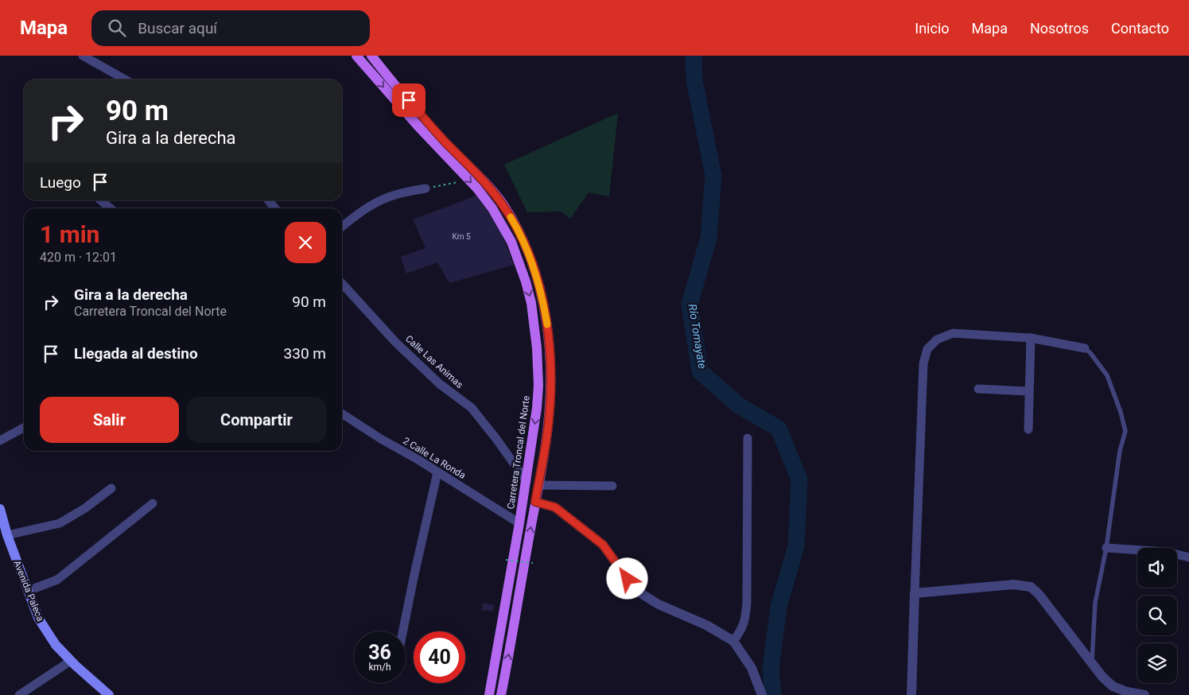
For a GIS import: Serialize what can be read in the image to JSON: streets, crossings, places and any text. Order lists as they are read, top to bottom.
{
  "streets": {
    "main road": ["Carretera Troncal del Norte", "Avenida Paleca"],
    "street": ["Calle Las Animas", "2 Calle La Ronda"]
  },
  "crossings": [
    ["Calle Las Animas", "Carretera Troncal del Norte"],
    ["Carretera Troncal del Norte", "2 Calle La Ronda"]
  ],
  "water": ["Río Tomayate"],
  "house_numbers": ["Km 5"],
  "page": {
    "header": "Mapa",
    "search": "Buscar aquí",
    "nav": [
      "Inicio",
      "Mapa",
      "Nosotros",
      "Contacto"
    ],
    "turn": ["90 m", "Gira a la derecha"],
    "then": "Luego",
    "heading": ["1 min", "420 m · 12:01"],
    "list": [
      {
        "name": "Gira a la derecha",
        "note": "Carretera Troncal del Norte",
        "value": "90 m"
      },
      {
        "name": "Llegada al destino",
        "value": "330 m"
      }
    ],
    "buttons": ["Salir", "Compartir"],
    "speed": "36 km/h",
    "limit": "40"
  }
}
